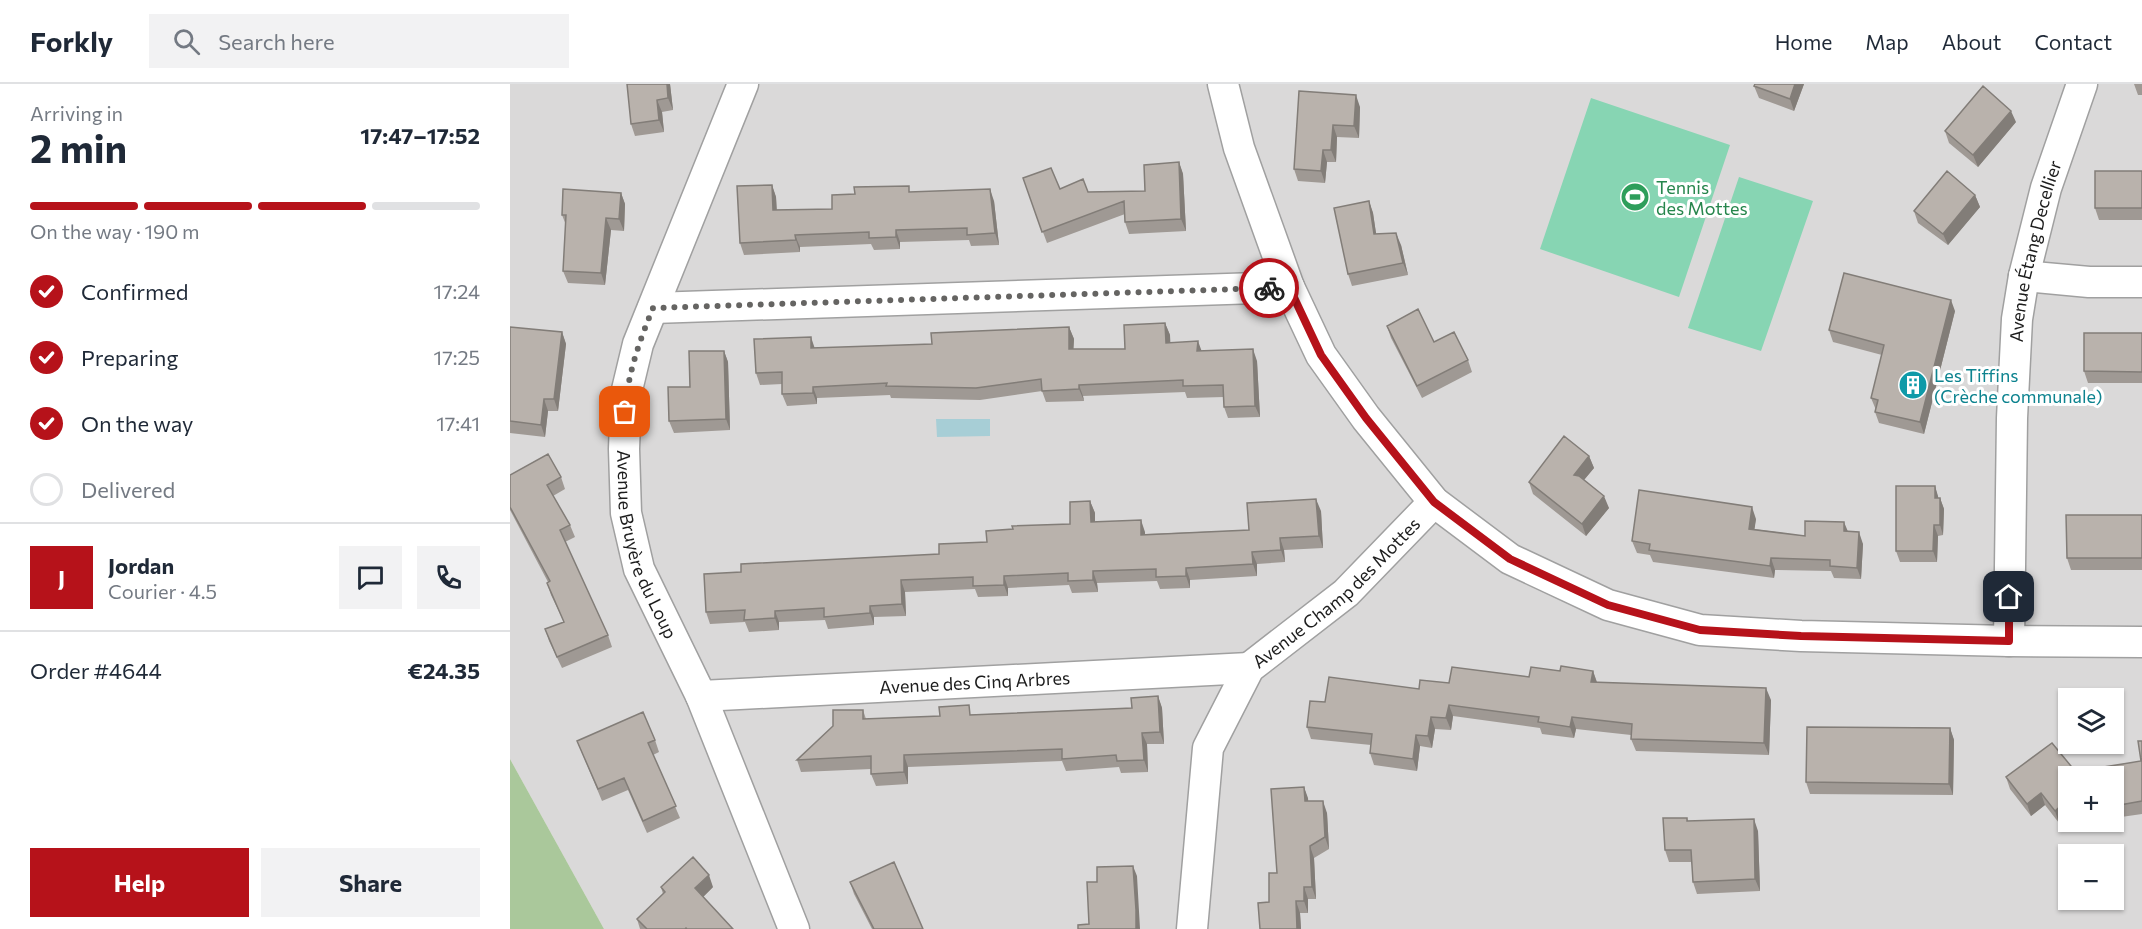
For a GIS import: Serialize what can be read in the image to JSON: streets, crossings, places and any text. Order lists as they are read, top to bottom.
{
  "streets": {
    "street": [
      "Avenue Étang Decellier",
      "Avenue Bruyère du Loup",
      "Avenue Champ des Mottes",
      "Avenue des Cinq Arbres"
    ]
  },
  "crossings": [
    ["Avenue Bruyère du Loup", "Avenue des Cinq Arbres"],
    ["Avenue Champ des Mottes", "Avenue des Cinq Arbres"]
  ],
  "places": {
    "sports": ["Tennis des Mottes"],
    "building": ["Les Tiffins (Crèche communale)"]
  },
  "page": {
    "header": "Forkly",
    "search": "Search here",
    "nav": [
      "Home",
      "Map",
      "About",
      "Contact"
    ],
    "heading": ["2 min", "Arriving in", "17:47–17:52"],
    "panel": [
      "Jordan",
      "Courier · 4.5",
      "Order #4644",
      "€24.35"
    ],
    "bar": "On the way · 190 m",
    "list": [
      ["Confirmed", "17:24"],
      ["Preparing", "17:25"],
      ["On the way", "17:41"],
      "Delivered"
    ],
    "round": "J",
    "map_buttons": ["+", "−"],
    "buttons": ["Help", "Share"]
  }
}
